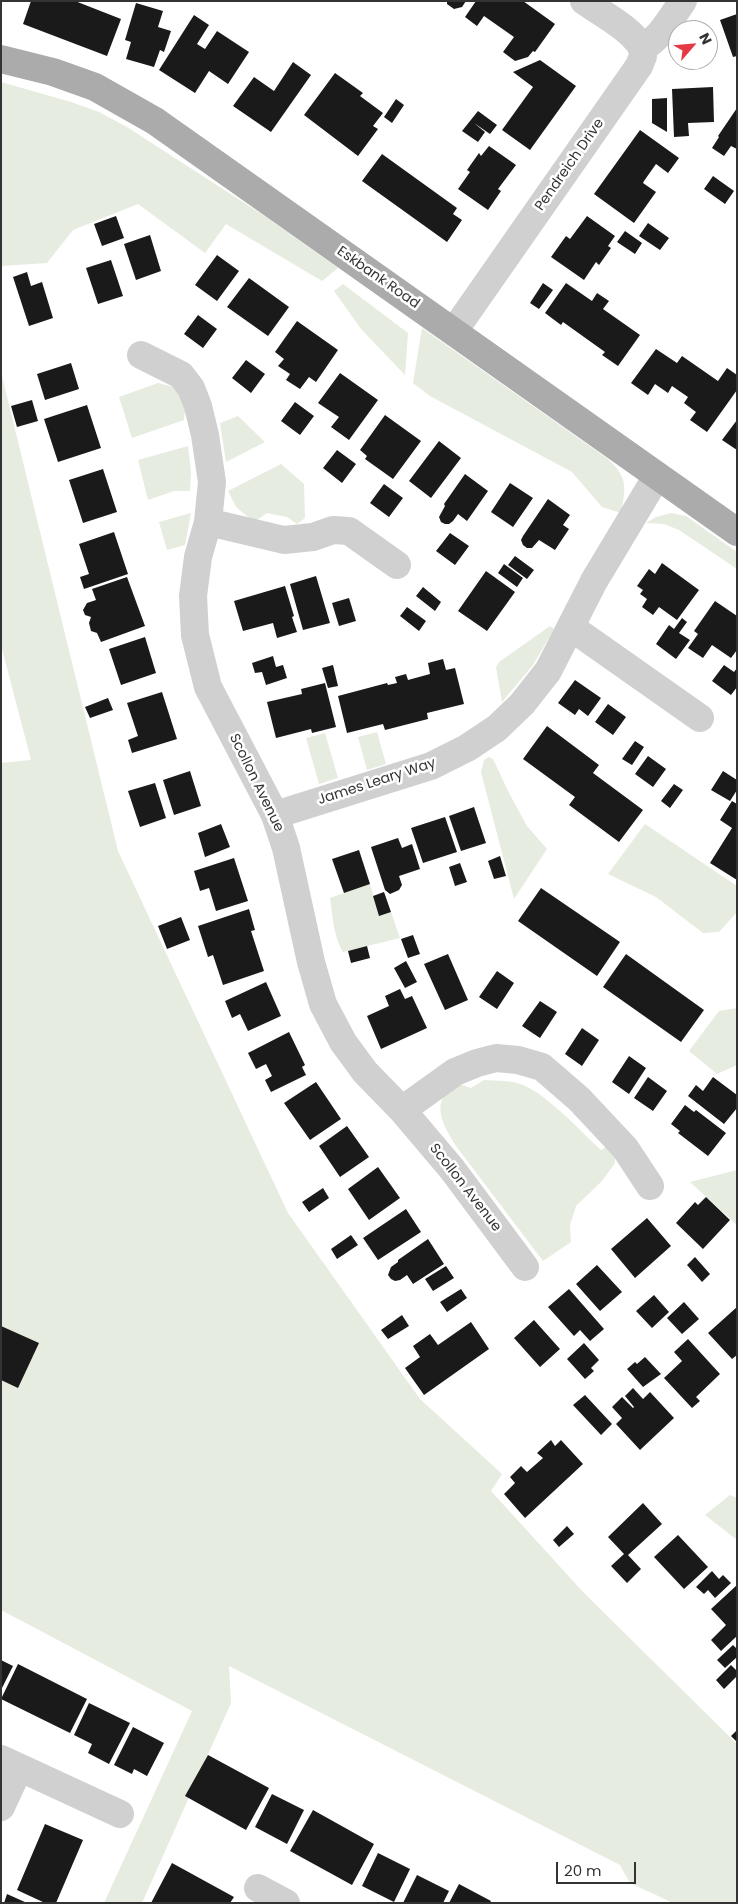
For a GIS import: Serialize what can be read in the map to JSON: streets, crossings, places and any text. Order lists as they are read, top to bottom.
{
  "streets": {
    "main road": ["Eskbank Road"],
    "street": ["Pendreich Drive", "James Leary Way", "Scollon Avenue"]
  },
  "crossings": [
    ["Pendreich Drive", "Eskbank Road"],
    ["Eskbank Road", "James Leary Way"],
    ["James Leary Way", "Scollon Avenue"]
  ],
  "scale_bar": "20 m",
  "north": "top right"
}
